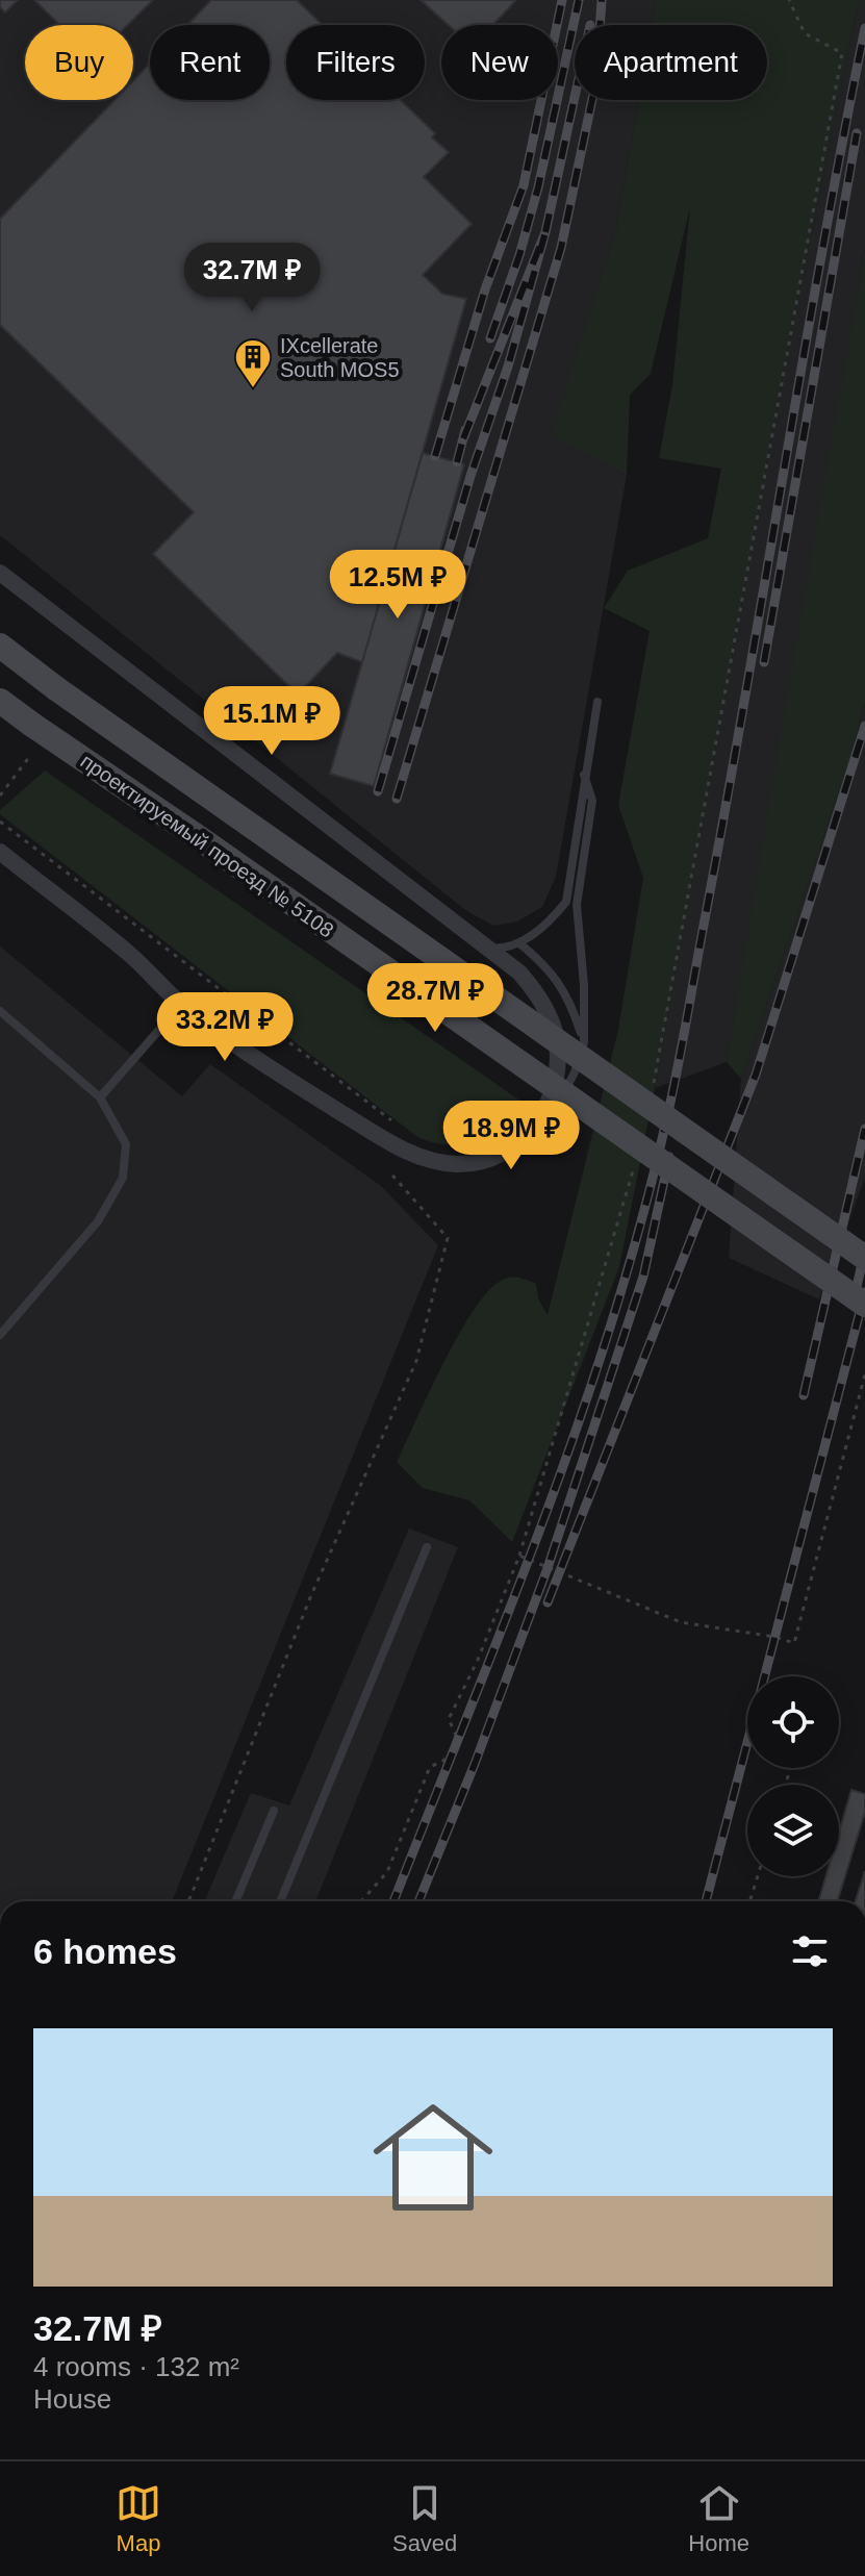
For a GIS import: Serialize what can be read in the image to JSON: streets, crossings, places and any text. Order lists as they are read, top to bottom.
{
  "streets": {
    "main road": ["проектируемый проезд № 5108"]
  },
  "places": {
    "building": ["IXcellerate South MOS5"]
  },
  "page": {
    "chip": [
      "Buy",
      "Rent",
      "Filters",
      "New",
      "Apartment"
    ],
    "price": [
      "32.7M ₽",
      "12.5M ₽",
      "15.1M ₽",
      "28.7M ₽",
      "33.2M ₽",
      "18.9M ₽"
    ],
    "heading": "6 homes",
    "list": [
      {
        "name": "32.7M ₽",
        "note": "4 rooms · 132 m² · House"
      }
    ],
    "tabs": ["Map", "Saved", "Home"]
  }
}
